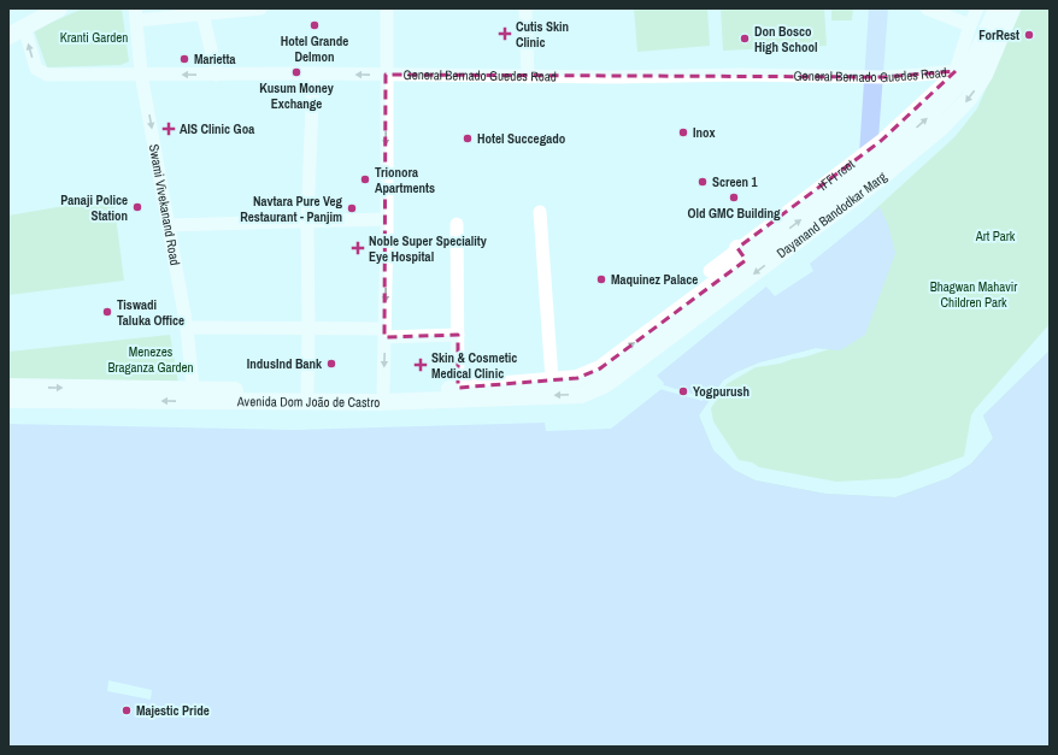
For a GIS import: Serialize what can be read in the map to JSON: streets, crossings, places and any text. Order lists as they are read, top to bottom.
{
  "streets": {
    "main road": ["Dayanand Bandodkar Marg", "Avenida Dom João de Castro"],
    "street": ["General Bernado Guedes Road", "IFFI root", "Swami Vivekanand Road"]
  },
  "crossings": [
    ["General Bernado Guedes Road", "IFFI root"],
    ["General Bernado Guedes Road", "Swami Vivekanand Road"],
    ["General Bernado Guedes Road", "Dayanand Bandodkar Marg"],
    ["IFFI root", "Dayanand Bandodkar Marg"],
    ["IFFI root", "Avenida Dom João de Castro"],
    ["Swami Vivekanand Road", "Avenida Dom João de Castro"],
    ["Dayanand Bandodkar Marg", "Avenida Dom João de Castro"]
  ],
  "one_way": ["Swami Vivekanand Road", "Dayanand Bandodkar Marg"],
  "parks": [
    "Kranti Garden",
    "Art Park",
    "Bhagwan Mahavir Children Park",
    "Menezes Braganza Garden"
  ],
  "places": {
    "other": [
      "Hotel Grande Delmon",
      "ForRest",
      "Don Bosco High School",
      "Marietta",
      "Kusum Money Exchange",
      "Inox",
      "Hotel Succegado",
      "Trionora Apartments",
      "Screen 1",
      "Old GMC Building",
      "Panaji Police Station",
      "Navtara Pure Veg Restaurant - Panjim",
      "Maquinez Palace",
      "Tiswadi Taluka Office",
      "IndusInd Bank",
      "Yogpurush",
      "Majestic Pride"
    ],
    "health": [
      "Cutis Skin Clinic",
      "AIS Clinic Goa",
      "Noble Super Speciality Eye Hospital",
      "Skin & Cosmetic Medical Clinic"
    ]
  }
}
